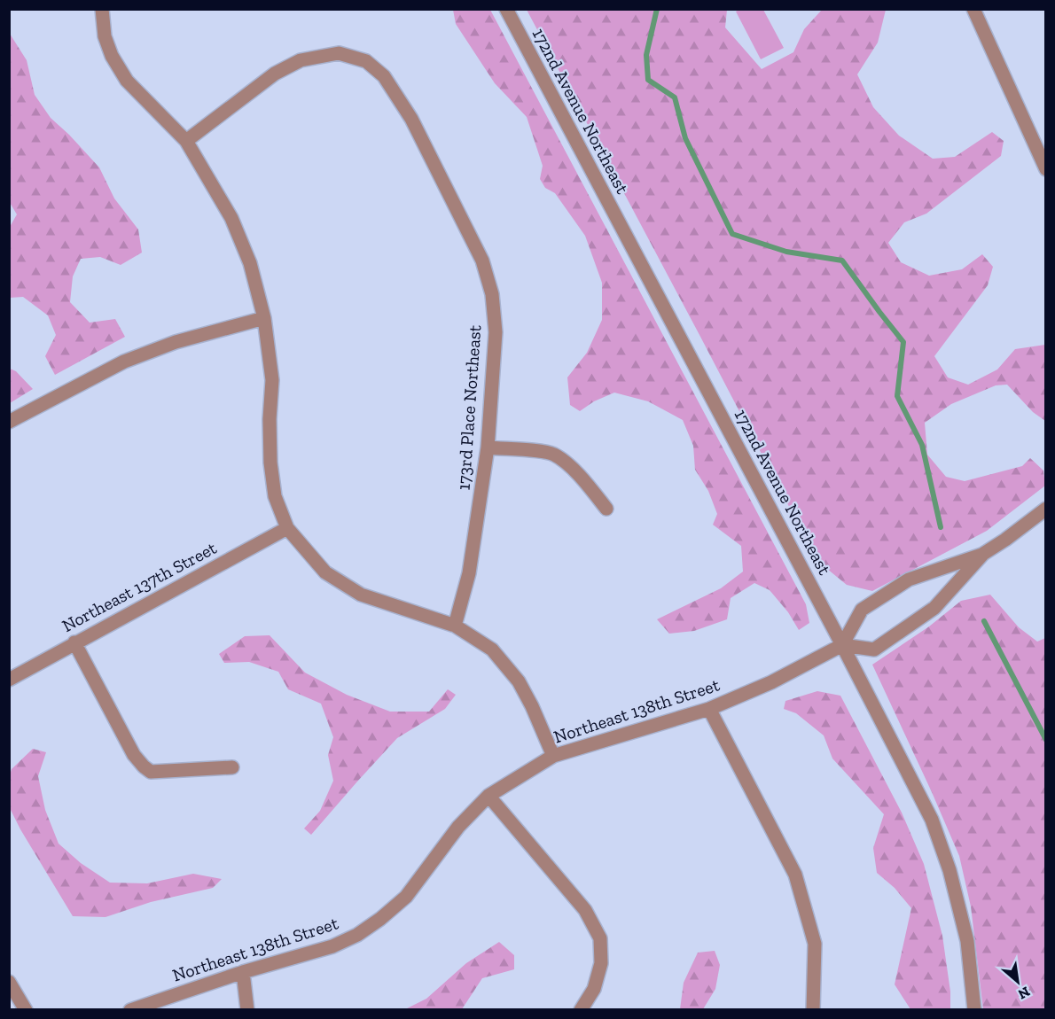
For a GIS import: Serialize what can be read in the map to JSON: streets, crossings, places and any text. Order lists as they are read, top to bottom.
{
  "streets": {
    "street": [
      "172nd Avenue Northeast",
      "173rd Place Northeast",
      "Northeast 137th Street",
      "Northeast 138th Street"
    ]
  },
  "crossings": [
    ["172nd Avenue Northeast", "Northeast 138th Street"]
  ],
  "north": "bottom right"
}
